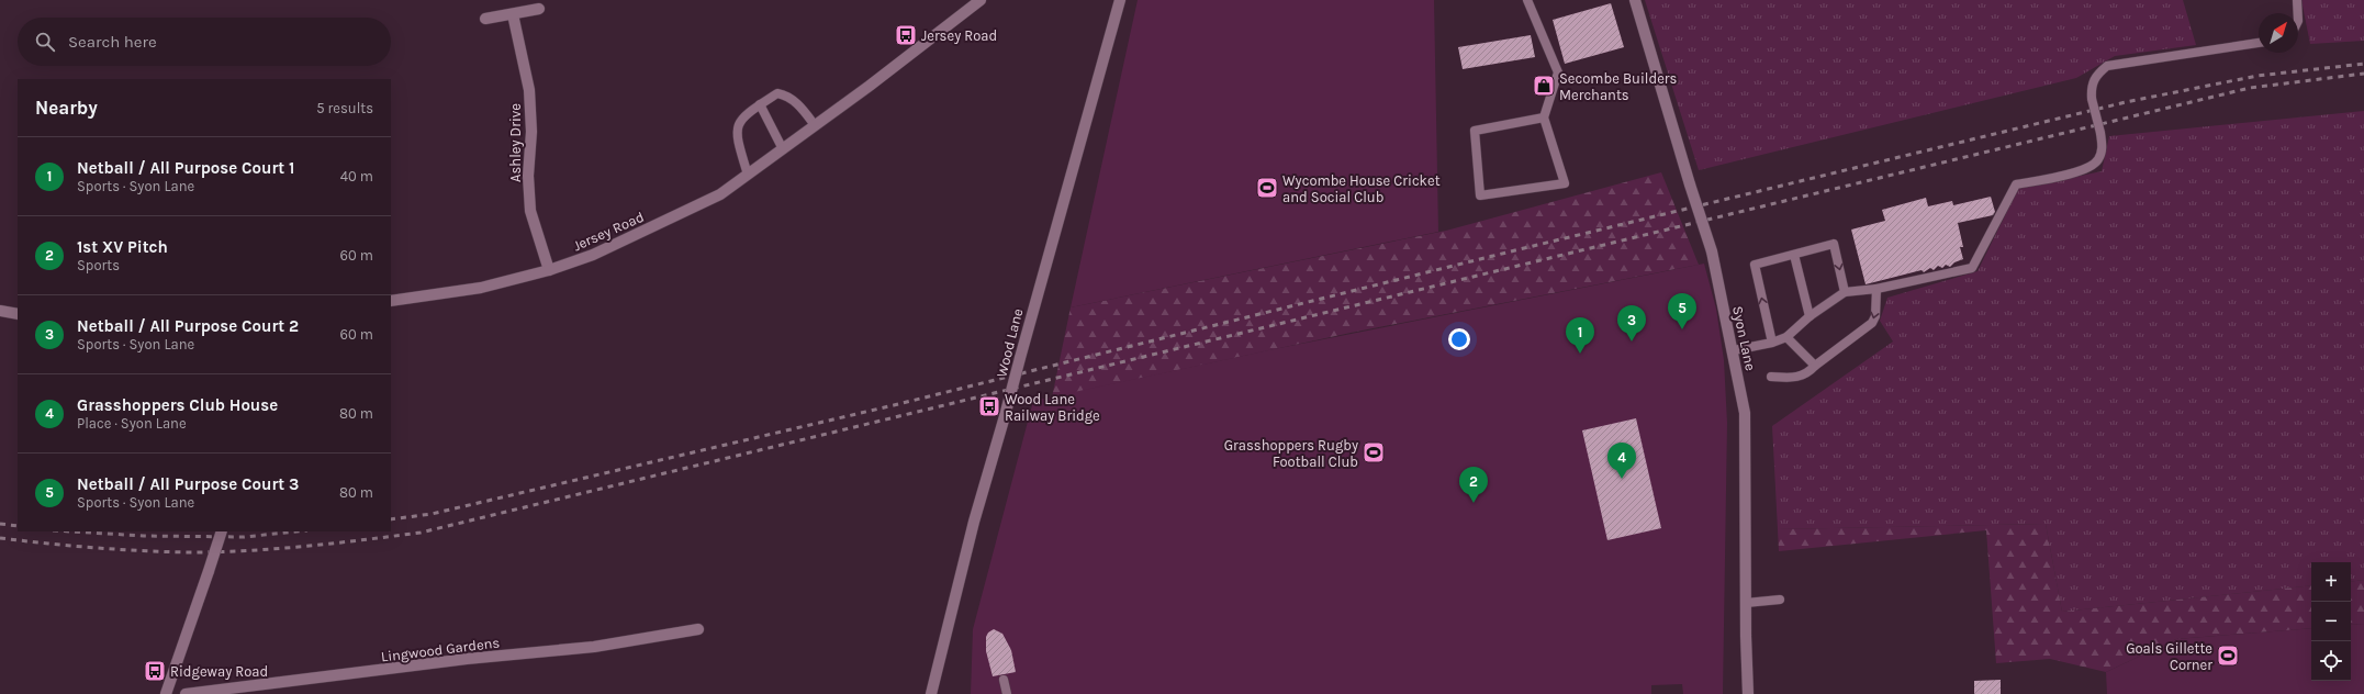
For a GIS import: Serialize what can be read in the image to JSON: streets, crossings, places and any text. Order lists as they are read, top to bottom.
{
  "streets": {
    "street": [
      "Ashley Drive",
      "Jersey Road",
      "Syon Lane",
      "Wood Lane",
      "Lingwood Gardens"
    ]
  },
  "crossings": [
    ["Ashley Drive", "Jersey Road"]
  ],
  "places": {
    "bus stop": ["Jersey Road", "Wood Lane Railway Bridge", "Ridgeway Road"],
    "shop": ["Secombe Builders Merchants"],
    "sports": ["Wycombe House Cricket and Social Club", "Grasshoppers Rugby Football Club", "Goals Gillette Corner"]
  },
  "north": "top right",
  "page": {
    "search": "Search here",
    "heading": ["Nearby", "5 results"],
    "list": [
      {
        "mark": "1",
        "name": "Netball / All Purpose Court 1",
        "note": "Sports · Syon Lane",
        "value": "40 m"
      },
      {
        "mark": "2",
        "name": "1st XV Pitch",
        "note": "Sports",
        "value": "60 m"
      },
      {
        "mark": "3",
        "name": "Netball / All Purpose Court 2",
        "note": "Sports · Syon Lane",
        "value": "60 m"
      },
      {
        "mark": "4",
        "name": "Grasshoppers Club House",
        "note": "Place · Syon Lane",
        "value": "80 m"
      },
      {
        "mark": "5",
        "name": "Netball / All Purpose Court 3",
        "note": "Sports · Syon Lane",
        "value": "80 m"
      }
    ],
    "pins": [
      "5",
      "3",
      "1",
      "4",
      "2"
    ],
    "map_buttons": ["+", "−"]
  }
}
